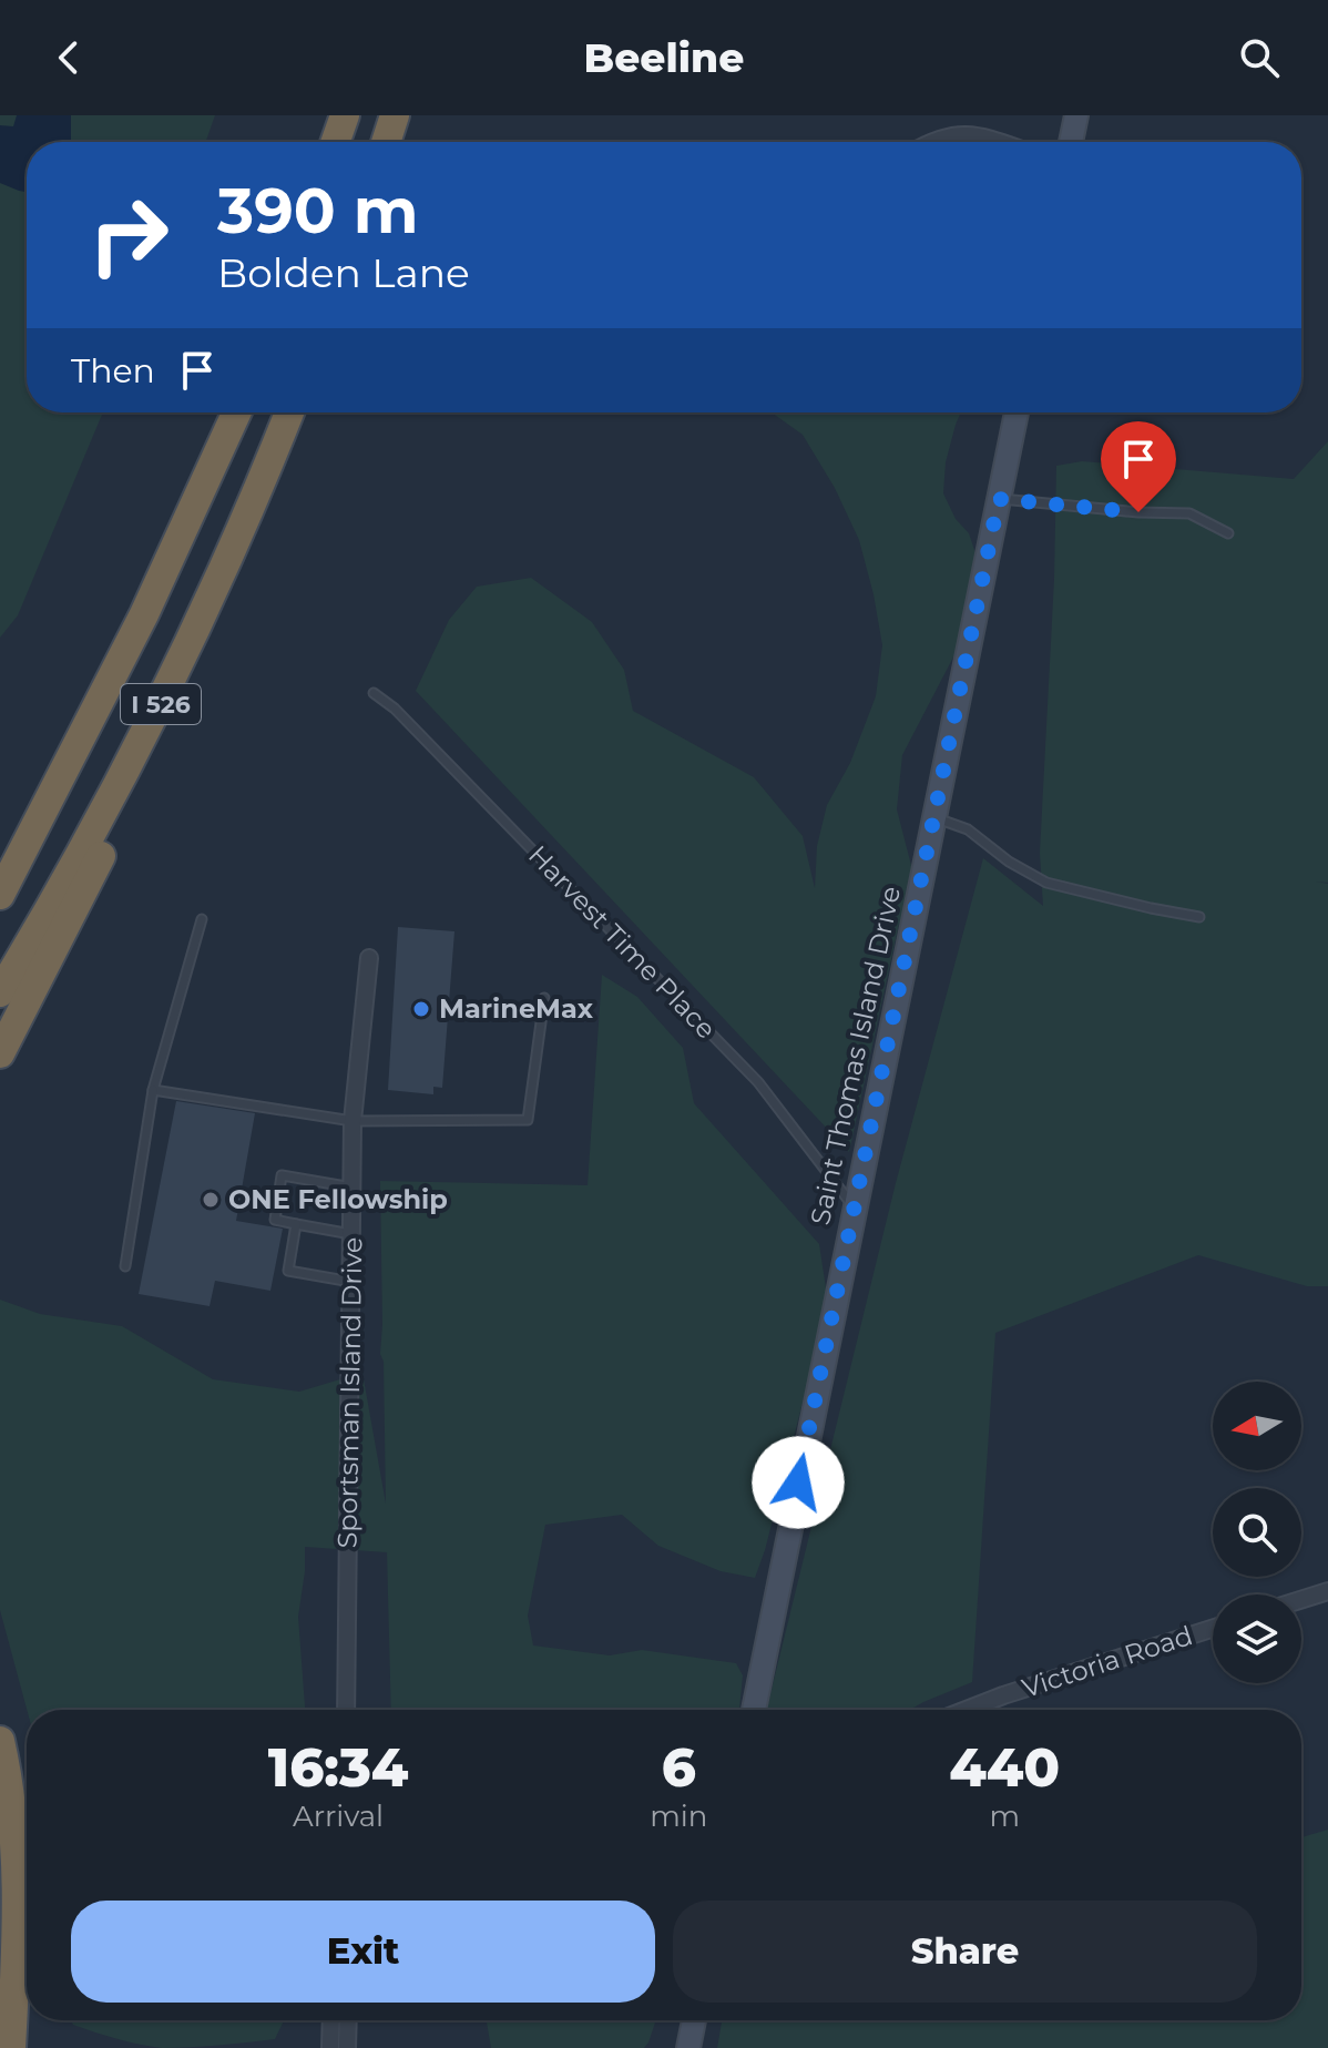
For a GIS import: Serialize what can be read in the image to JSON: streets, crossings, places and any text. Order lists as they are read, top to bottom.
{
  "streets": {
    "highway": ["I 526"],
    "main road": ["Saint Thomas Island Drive"],
    "street": ["Sportsman Island Drive", "Victoria Road"],
    "lane": ["Harvest Time Place"]
  },
  "crossings": [
    ["Harvest Time Place", "Saint Thomas Island Drive"]
  ],
  "places": ["MarineMax", "ONE Fellowship"],
  "north": "left",
  "page": {
    "header": "Beeline",
    "turn": ["390 m", "Bolden Lane"],
    "then": "Then",
    "eta": [
      "16:34",
      "Arrival",
      "6",
      "min",
      "440",
      "m"
    ],
    "buttons": ["Exit", "Share"]
  }
}
